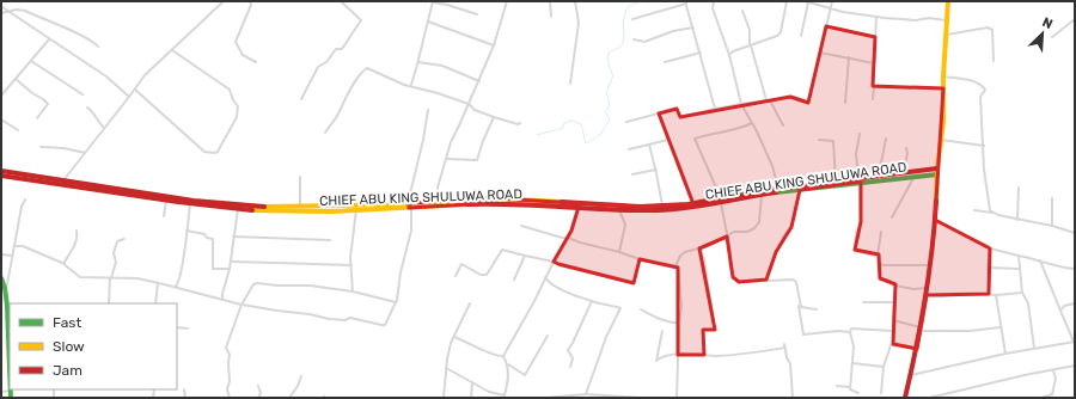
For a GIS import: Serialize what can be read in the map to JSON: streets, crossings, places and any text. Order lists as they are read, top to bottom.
{
  "streets": {
    "street": ["CHIEF ABU KING SHULUWA ROAD"]
  },
  "legend": ["Fast", "Slow", "Jam"],
  "north": "top right"
}
